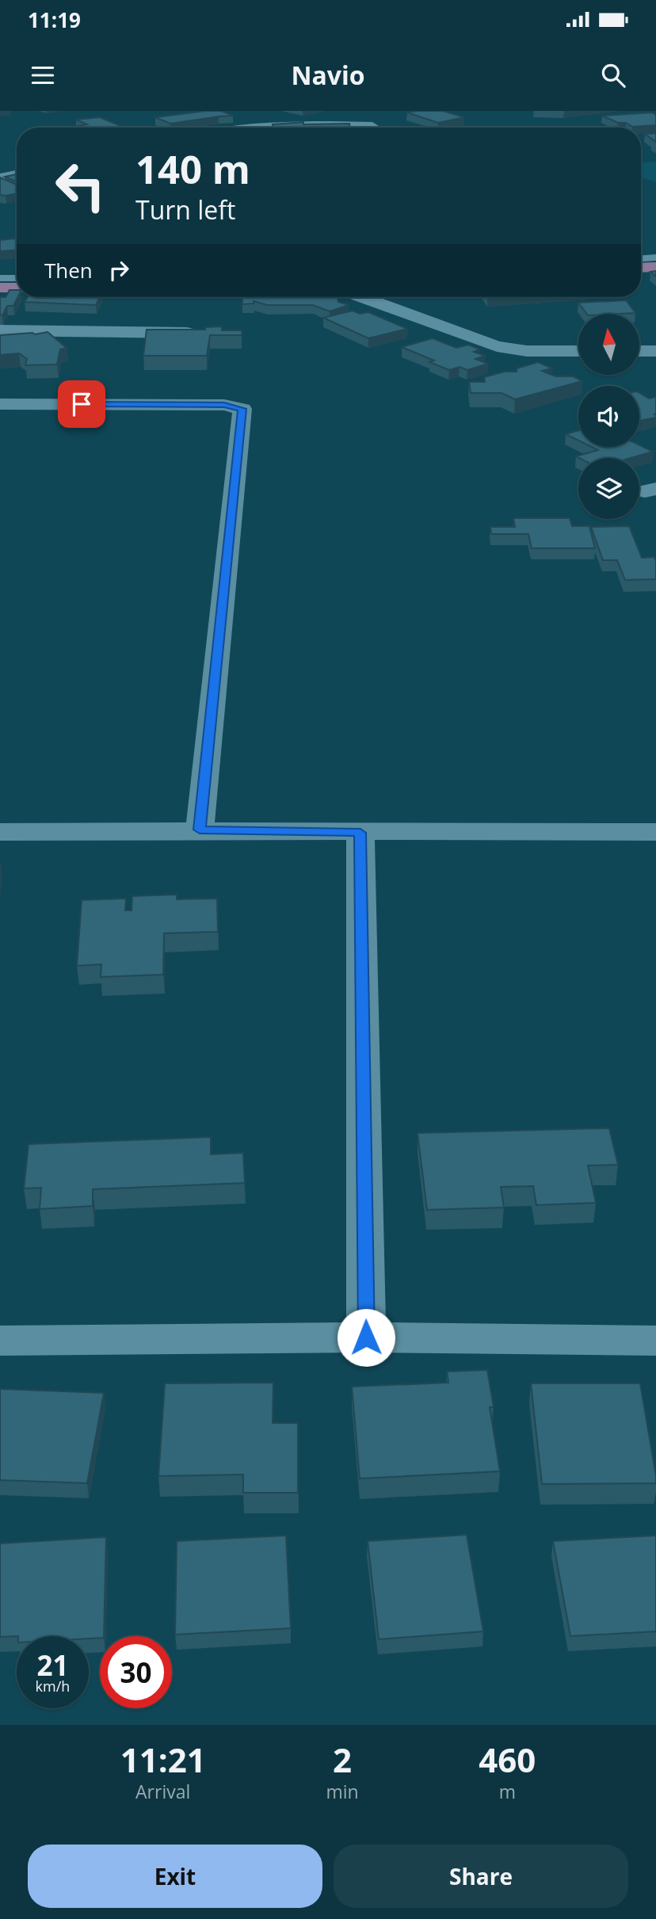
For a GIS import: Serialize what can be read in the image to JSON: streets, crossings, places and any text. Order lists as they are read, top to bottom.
{
  "north": "top",
  "page": {
    "status": "11:19",
    "header": "Navio",
    "turn": ["140 m", "Turn left"],
    "then": "Then",
    "speed": "21 km/h",
    "limit": "30",
    "eta": [
      "11:21",
      "Arrival",
      "2",
      "min",
      "460",
      "m"
    ],
    "buttons": ["Exit", "Share"]
  }
}
